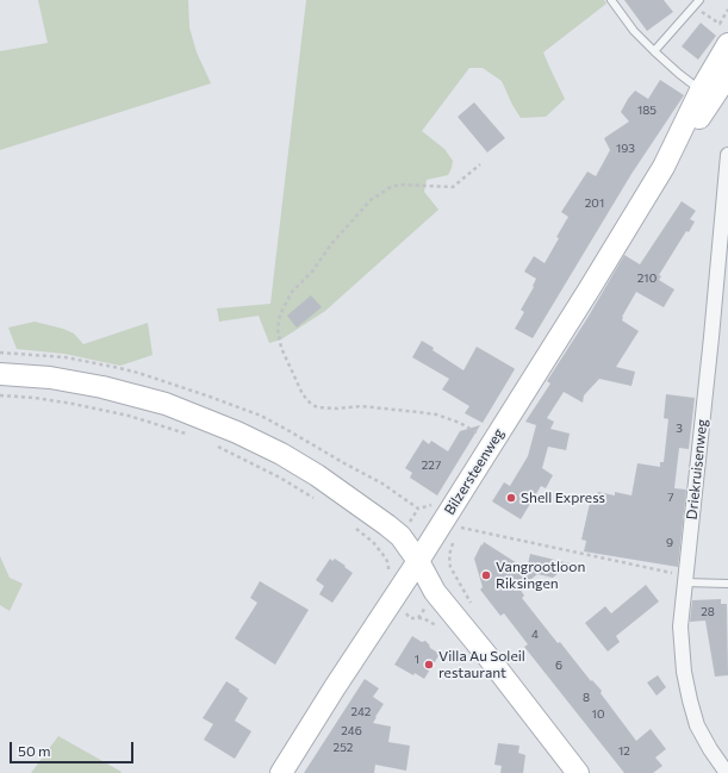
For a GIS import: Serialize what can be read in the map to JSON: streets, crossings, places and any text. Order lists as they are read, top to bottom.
{
  "streets": {
    "main road": ["Bilzersteenweg"],
    "street": ["Driekruisenweg"]
  },
  "places": ["Shell Express", "Vangrootloon Riksingen", "Villa Au Soleil restaurant"],
  "house_numbers": [
    "185",
    "193",
    "201",
    "210",
    "3",
    "227",
    "7",
    "9",
    "28",
    "4",
    "1",
    "6",
    "8",
    "242",
    "10",
    "246",
    "252",
    "12"
  ],
  "scale_bar": "50 m"
}
